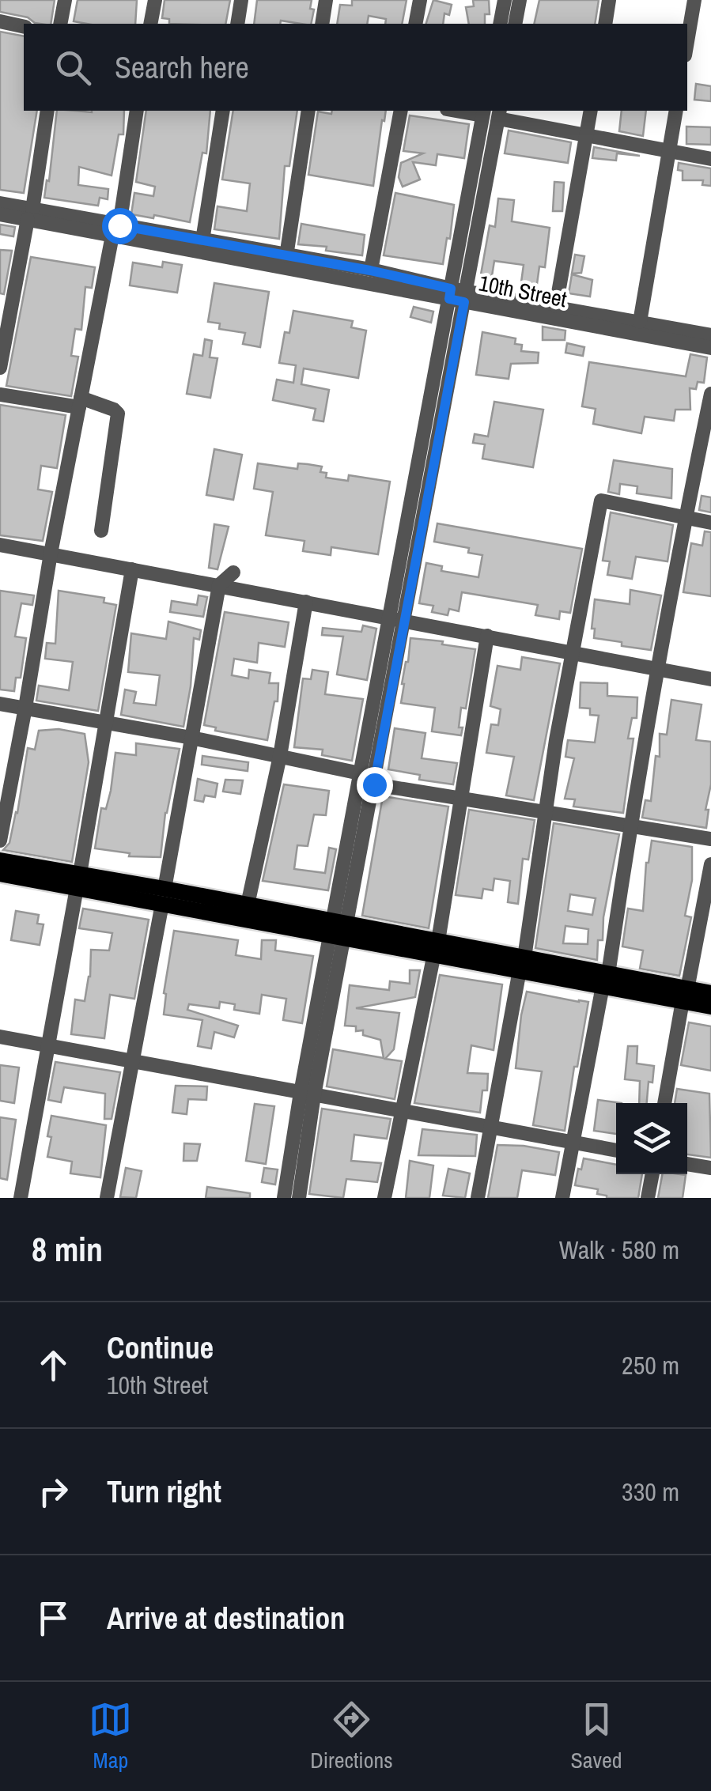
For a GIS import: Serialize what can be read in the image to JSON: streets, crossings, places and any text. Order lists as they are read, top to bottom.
{
  "streets": {
    "street": ["10th Street"]
  },
  "page": {
    "search": "Search here",
    "heading": ["8 min", "Walk · 580 m"],
    "list": [
      ["Continue", "10th Street", "250 m"],
      ["Turn right", "330 m"],
      "Arrive at destination"
    ],
    "nav": ["Map", "Directions", "Saved"]
  }
}
